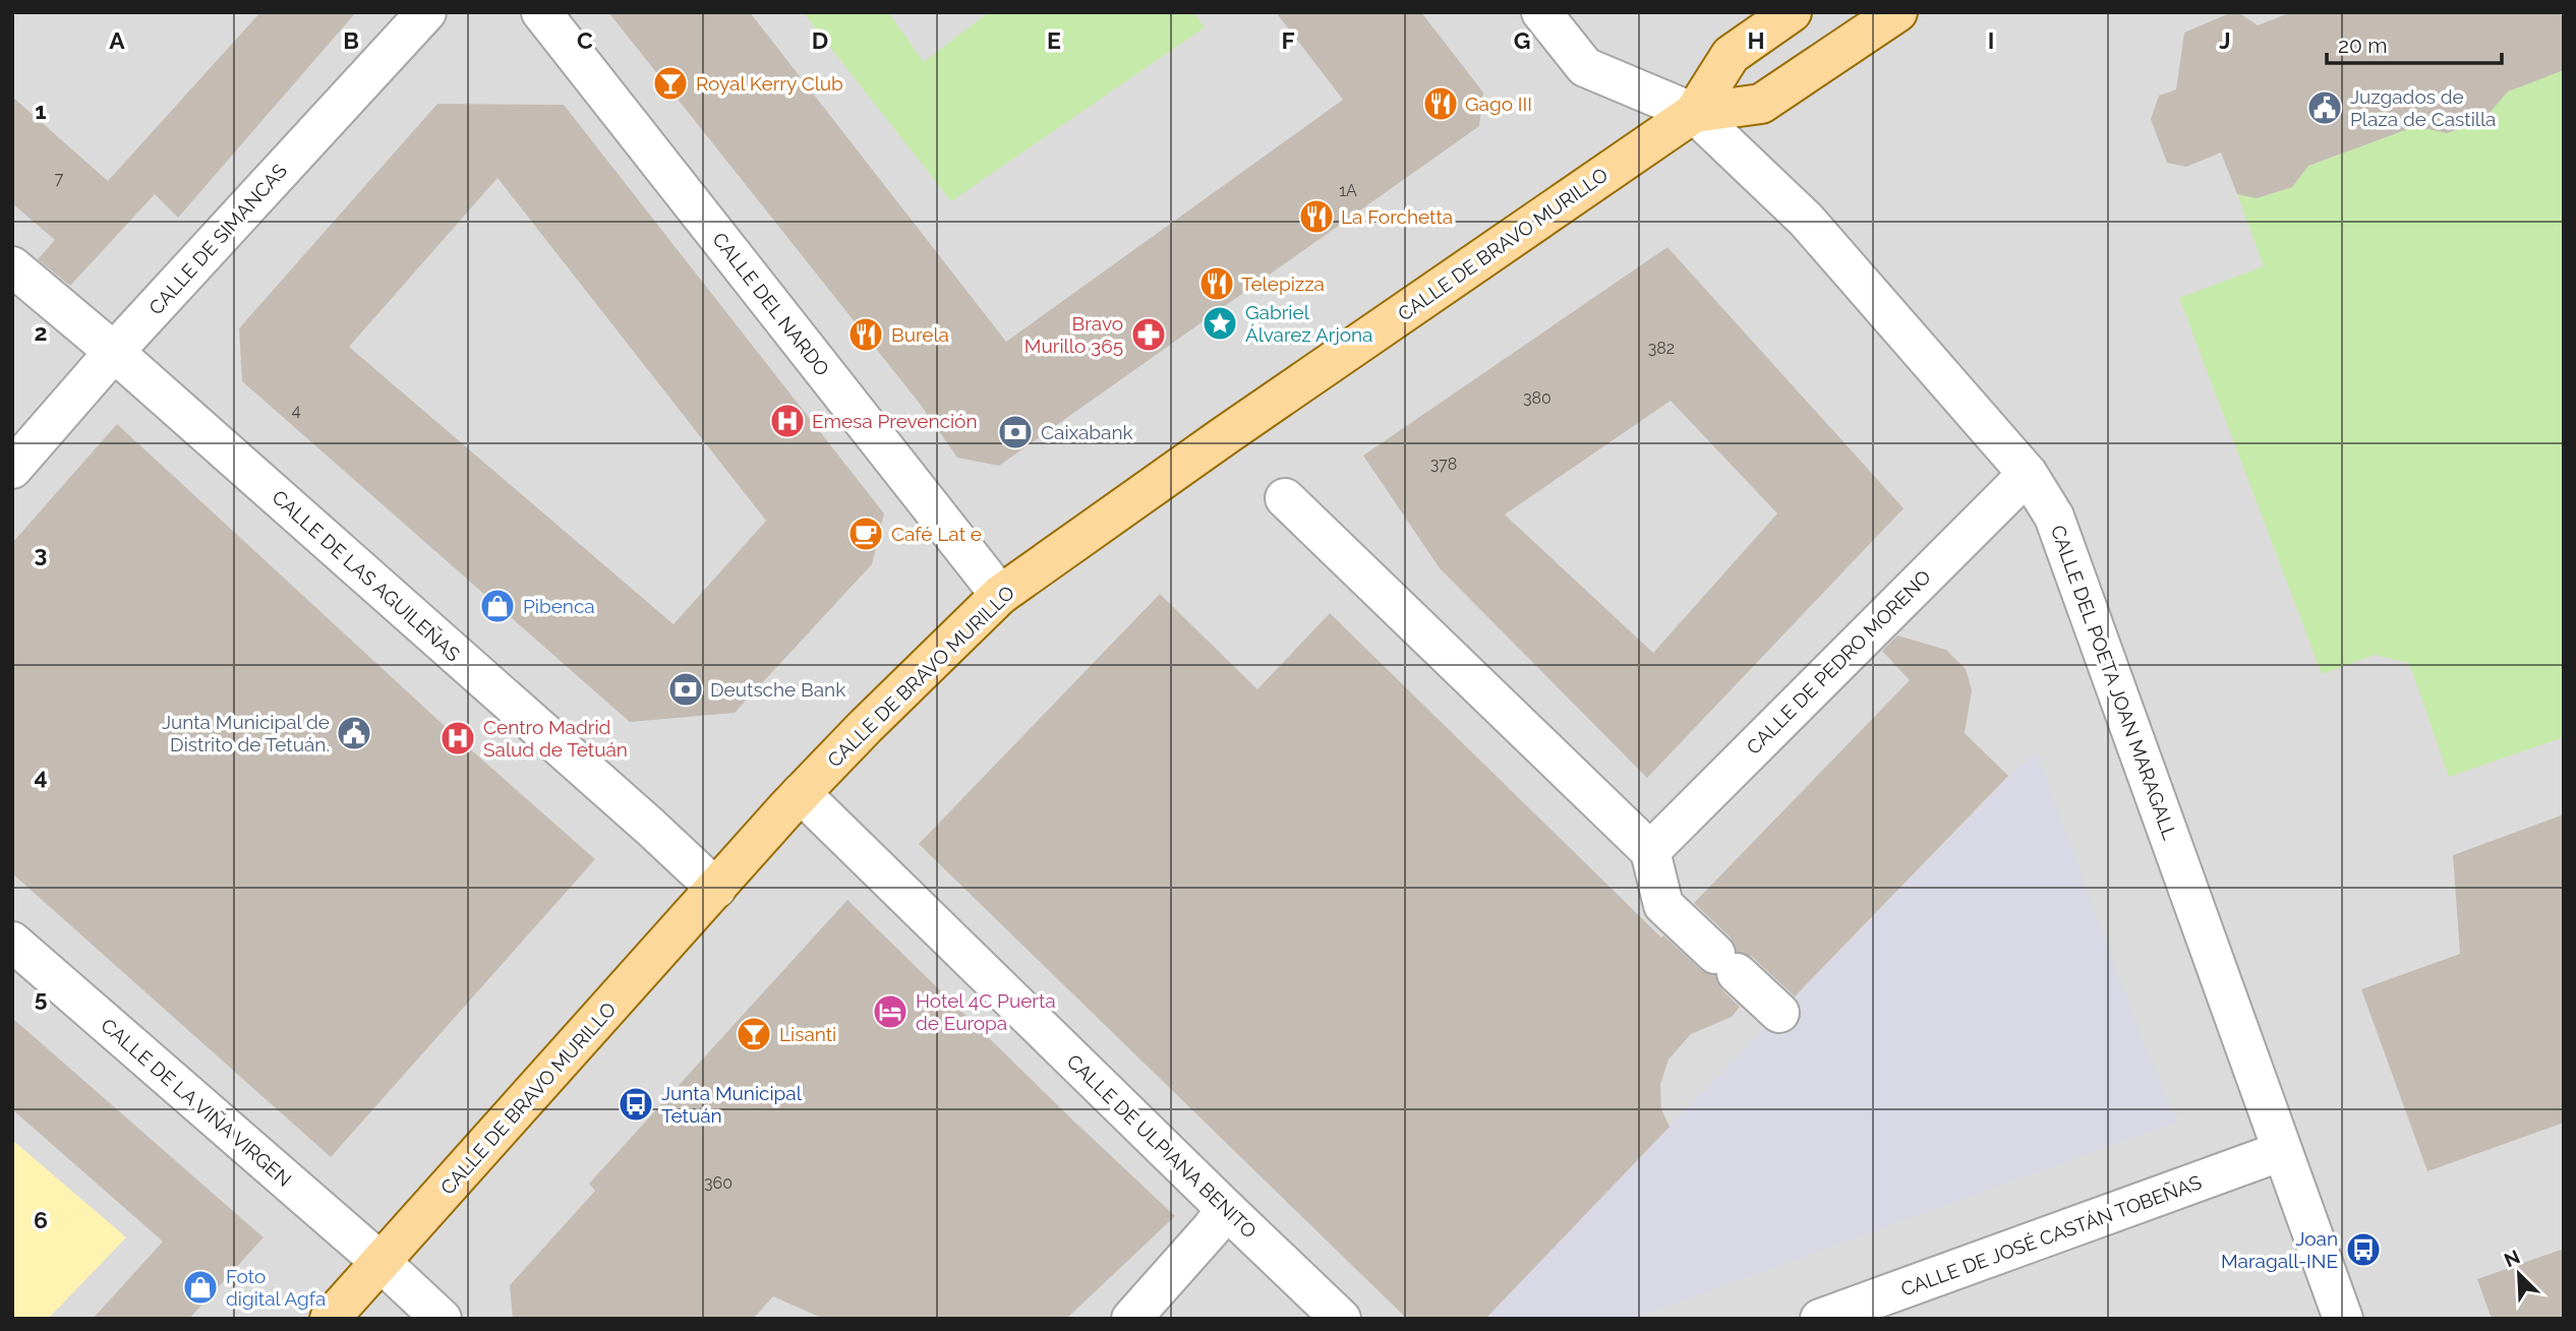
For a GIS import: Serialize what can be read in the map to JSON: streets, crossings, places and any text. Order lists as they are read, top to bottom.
{
  "streets": {
    "main road": ["CALLE DE BRAVO MURILLO"],
    "street": [
      "CALLE DE SIMANCAS",
      "CALLE DEL NARDO",
      "CALLE DE LAS AGUILEÑAS",
      "CALLE DE PEDRO MORENO",
      "CALLE DEL POETA JOAN MARAGALL",
      "CALLE DE LA VIÑA VIRGEN",
      "CALLE DE ULPIANA BENITO",
      "CALLE DE JOSÉ CASTÁN TOBEÑAS"
    ]
  },
  "crossings": [
    ["CALLE DE SIMANCAS", "CALLE DE LAS AGUILEÑAS"],
    ["CALLE DE BRAVO MURILLO", "CALLE DEL NARDO"],
    ["CALLE DE BRAVO MURILLO", "CALLE DE LAS AGUILEÑAS"],
    ["CALLE DE BRAVO MURILLO", "CALLE DEL POETA JOAN MARAGALL"],
    ["CALLE DE BRAVO MURILLO", "CALLE DE LA VIÑA VIRGEN"],
    ["CALLE DE BRAVO MURILLO", "CALLE DE ULPIANA BENITO"],
    ["CALLE DE PEDRO MORENO", "CALLE DEL POETA JOAN MARAGALL"],
    ["CALLE DEL POETA JOAN MARAGALL", "CALLE DE JOSÉ CASTÁN TOBEÑAS"]
  ],
  "places": {
    "bar": ["Royal Kerry Club", "Lisanti"],
    "restaurant": [
      "Gago III",
      "La Forchetta",
      "Telepizza",
      "Burela"
    ],
    "public building": ["Juzgados de Plaza de Castilla", "Junta Municipal de Distrito de Tetuán."],
    "place": ["Gabriel Álvarez Arjona"],
    "pharmacy": ["Bravo Murillo 365"],
    "hospital": ["Emesa Prevención", "Centro Madrid Salud de Tetuán"],
    "bank": ["Caixabank", "Deutsche Bank"],
    "cafe": ["Café Lat e"],
    "shop": ["Pibenca", "Foto digital Agfa"],
    "hotel": ["Hotel 4C Puerta de Europa"],
    "bus stop": ["Junta Municipal Tetuán", "Joan Maragall-INE"]
  },
  "house_numbers": [
    "7",
    "1A",
    "382",
    "380",
    "4",
    "378",
    "360"
  ],
  "scale_bar": "20 m",
  "north": "top left",
  "grid": {
    "columns": [
      "A",
      "B",
      "C",
      "D",
      "E",
      "F",
      "G",
      "H",
      "I",
      "J"
    ],
    "rows": [
      "1",
      "2",
      "3",
      "4",
      "5",
      "6"
    ]
  }
}
